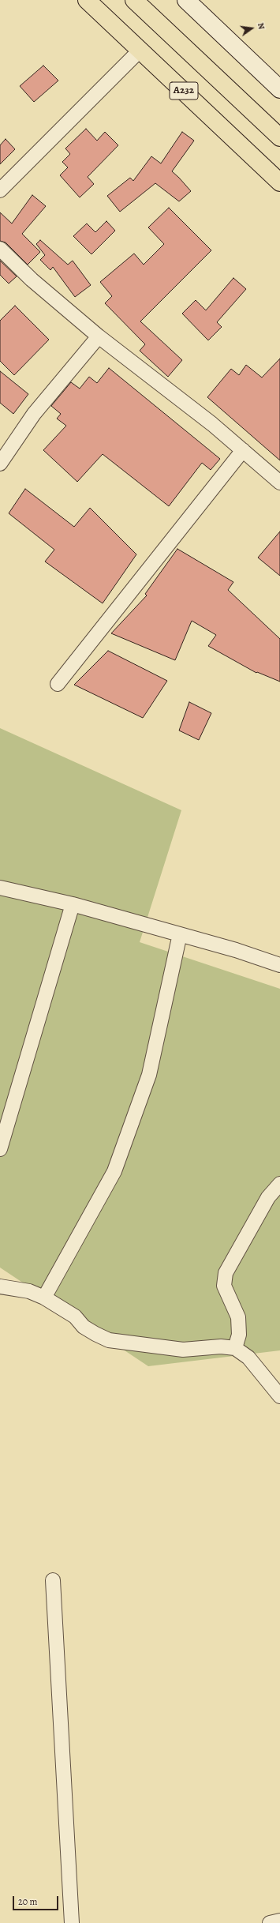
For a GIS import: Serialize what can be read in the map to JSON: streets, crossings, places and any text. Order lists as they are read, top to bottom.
{
  "streets": {
    "highway": ["A232"]
  },
  "scale_bar": "20 m",
  "north": "right"
}
